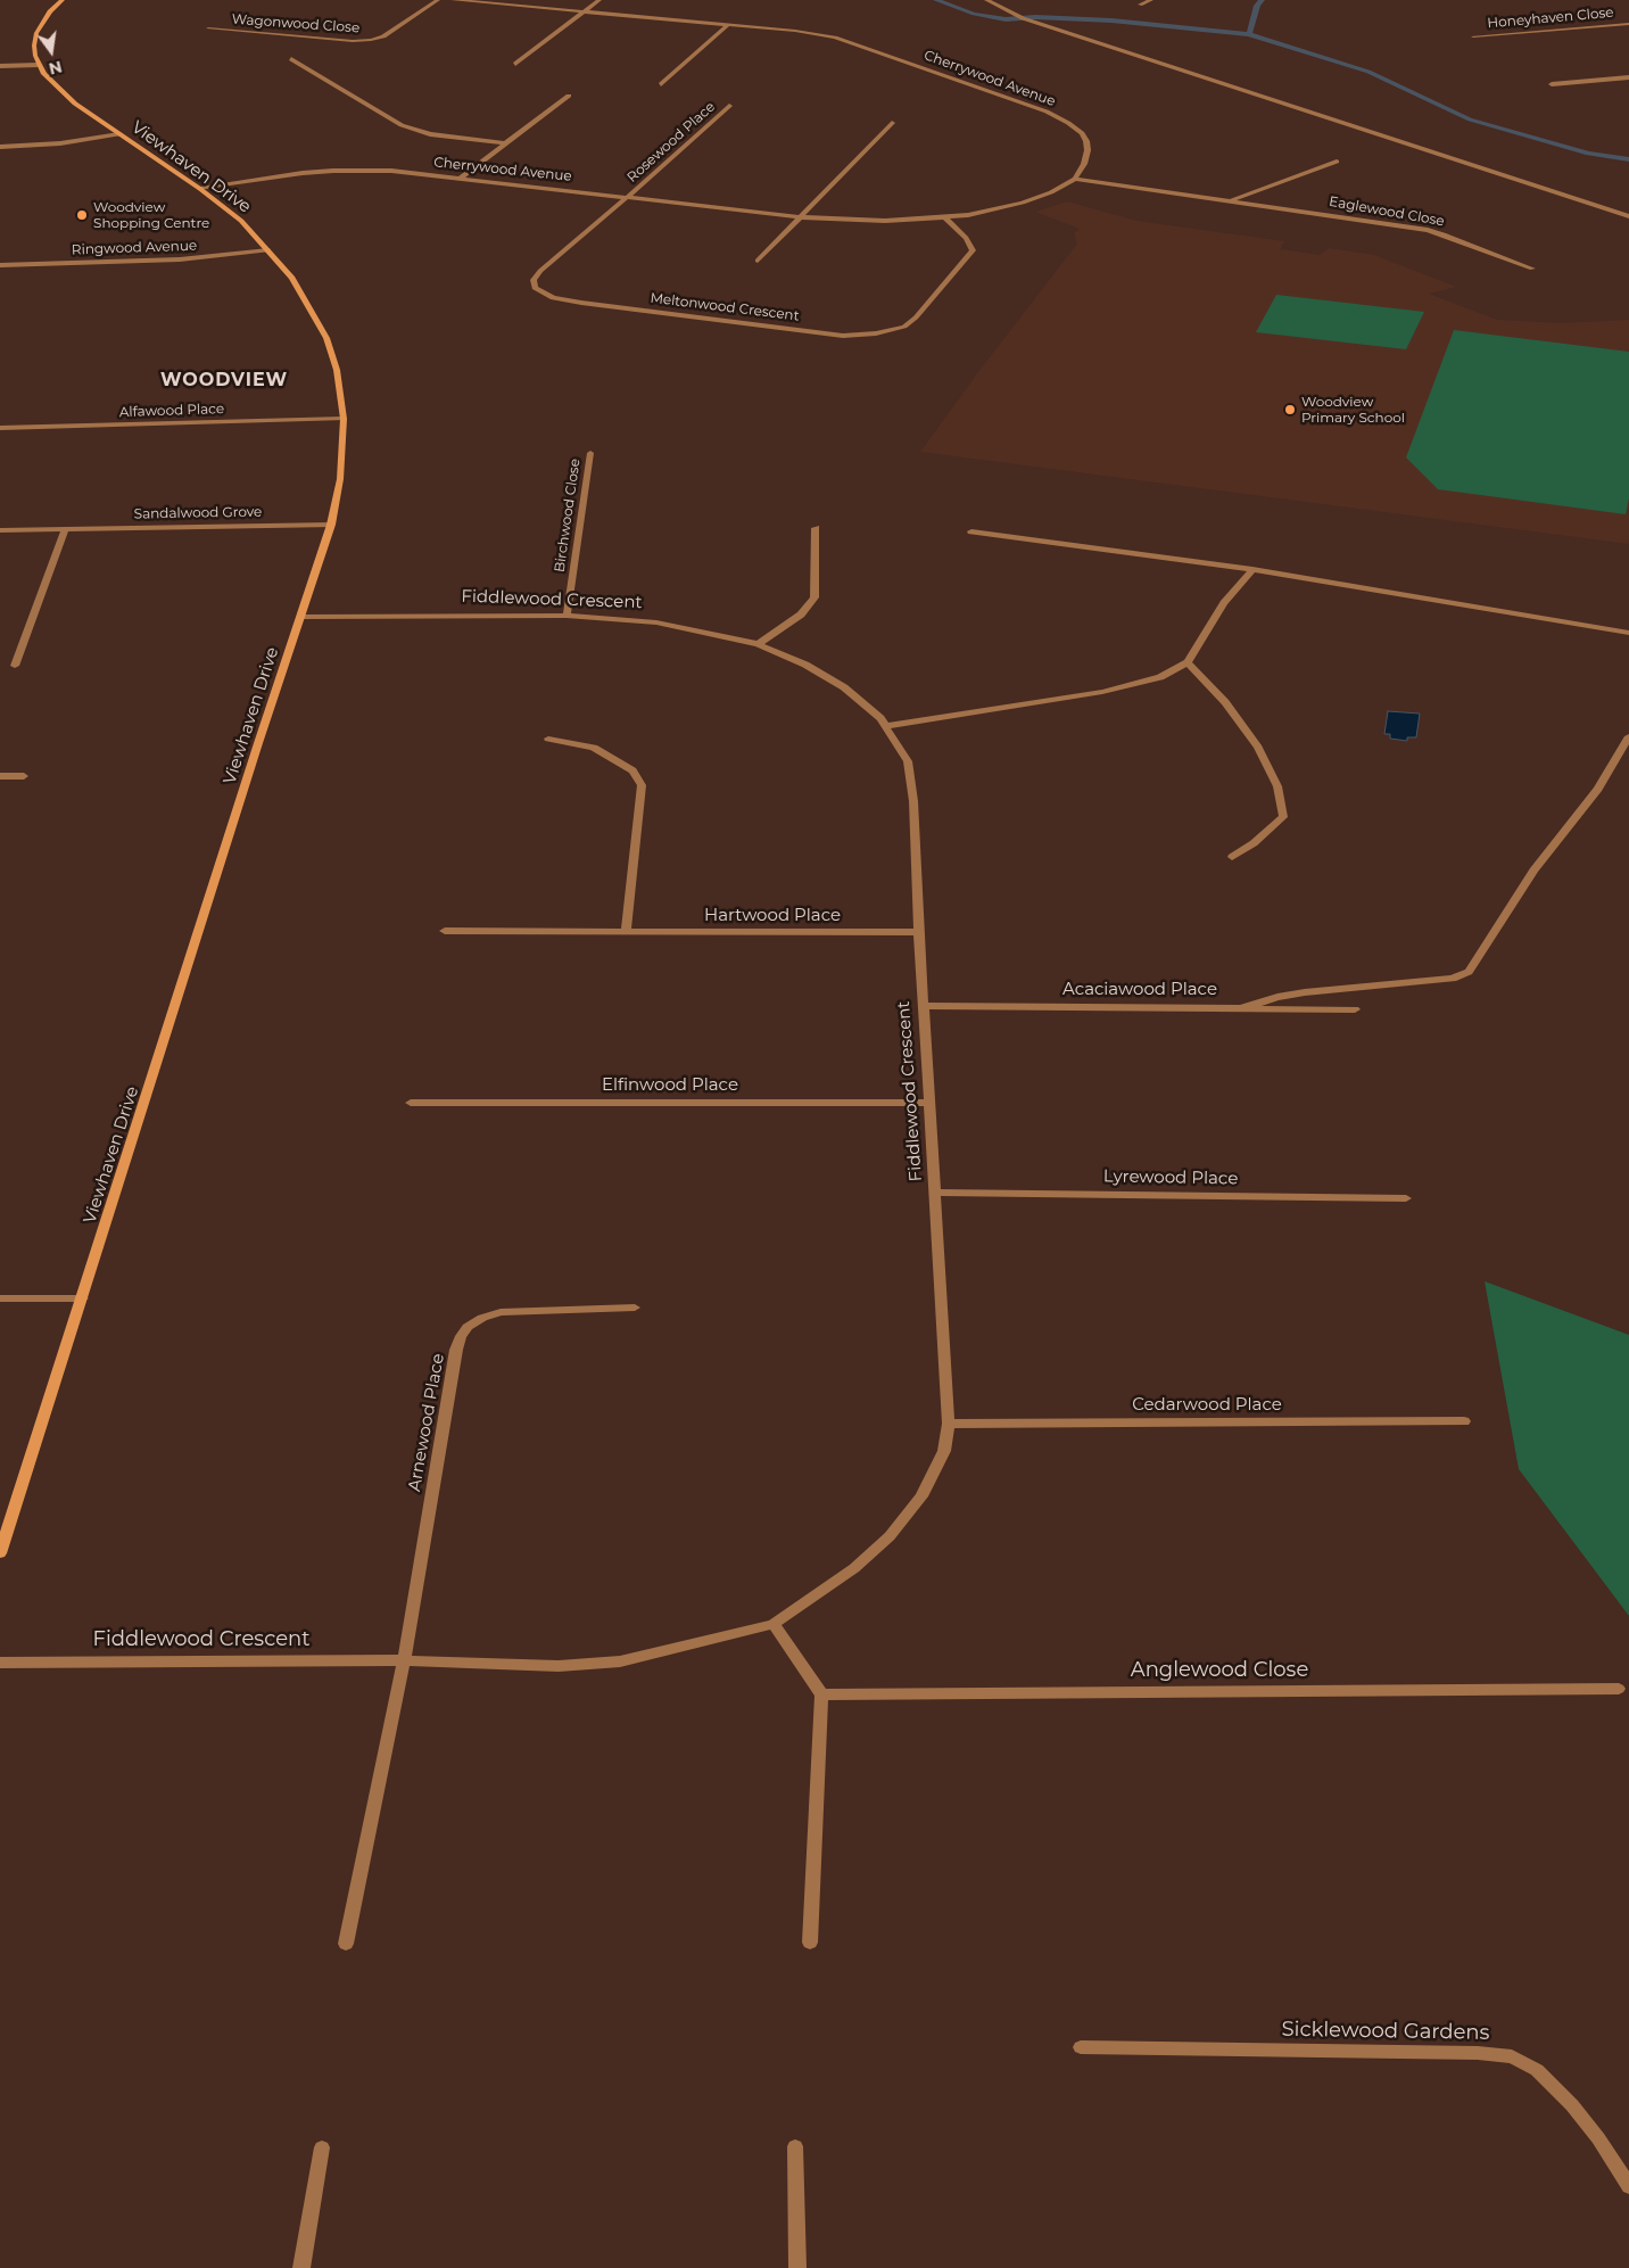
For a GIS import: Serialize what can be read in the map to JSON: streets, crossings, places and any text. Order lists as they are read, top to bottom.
{
  "streets": {
    "street": [
      "Honeyhaven Close",
      "Wagonwood Close",
      "Cherrywood Avenue",
      "Rosewood Place",
      "Viewhaven Drive",
      "Eaglewood Close",
      "Ringwood Avenue",
      "Meltonwood Crescent",
      "Alfawood Place",
      "Sandalwood Grove",
      "Birchwood Close",
      "Fiddlewood Crescent",
      "Hartwood Place",
      "Acaciawood Place",
      "Elfinwood Place",
      "Lyrewood Place",
      "Cedarwood Place",
      "Arnewood Place",
      "Anglewood Close",
      "Sicklewood Gardens"
    ]
  },
  "crossings": [
    ["Cherrywood Avenue", "Rosewood Place"],
    ["Cherrywood Avenue", "Viewhaven Drive"],
    ["Cherrywood Avenue", "Eaglewood Close"],
    ["Cherrywood Avenue", "Meltonwood Crescent"],
    ["Rosewood Place", "Meltonwood Crescent"],
    ["Viewhaven Drive", "Ringwood Avenue"],
    ["Viewhaven Drive", "Alfawood Place"],
    ["Viewhaven Drive", "Sandalwood Grove"],
    ["Viewhaven Drive", "Fiddlewood Crescent"],
    ["Birchwood Close", "Fiddlewood Crescent"],
    ["Fiddlewood Crescent", "Hartwood Place"],
    ["Fiddlewood Crescent", "Acaciawood Place"],
    ["Fiddlewood Crescent", "Elfinwood Place"],
    ["Fiddlewood Crescent", "Lyrewood Place"],
    ["Fiddlewood Crescent", "Cedarwood Place"],
    ["Fiddlewood Crescent", "Arnewood Place"]
  ],
  "districts": ["WOODVIEW"],
  "places": ["Woodview Shopping Centre", "Woodview Primary School"],
  "north": "bottom"
}
